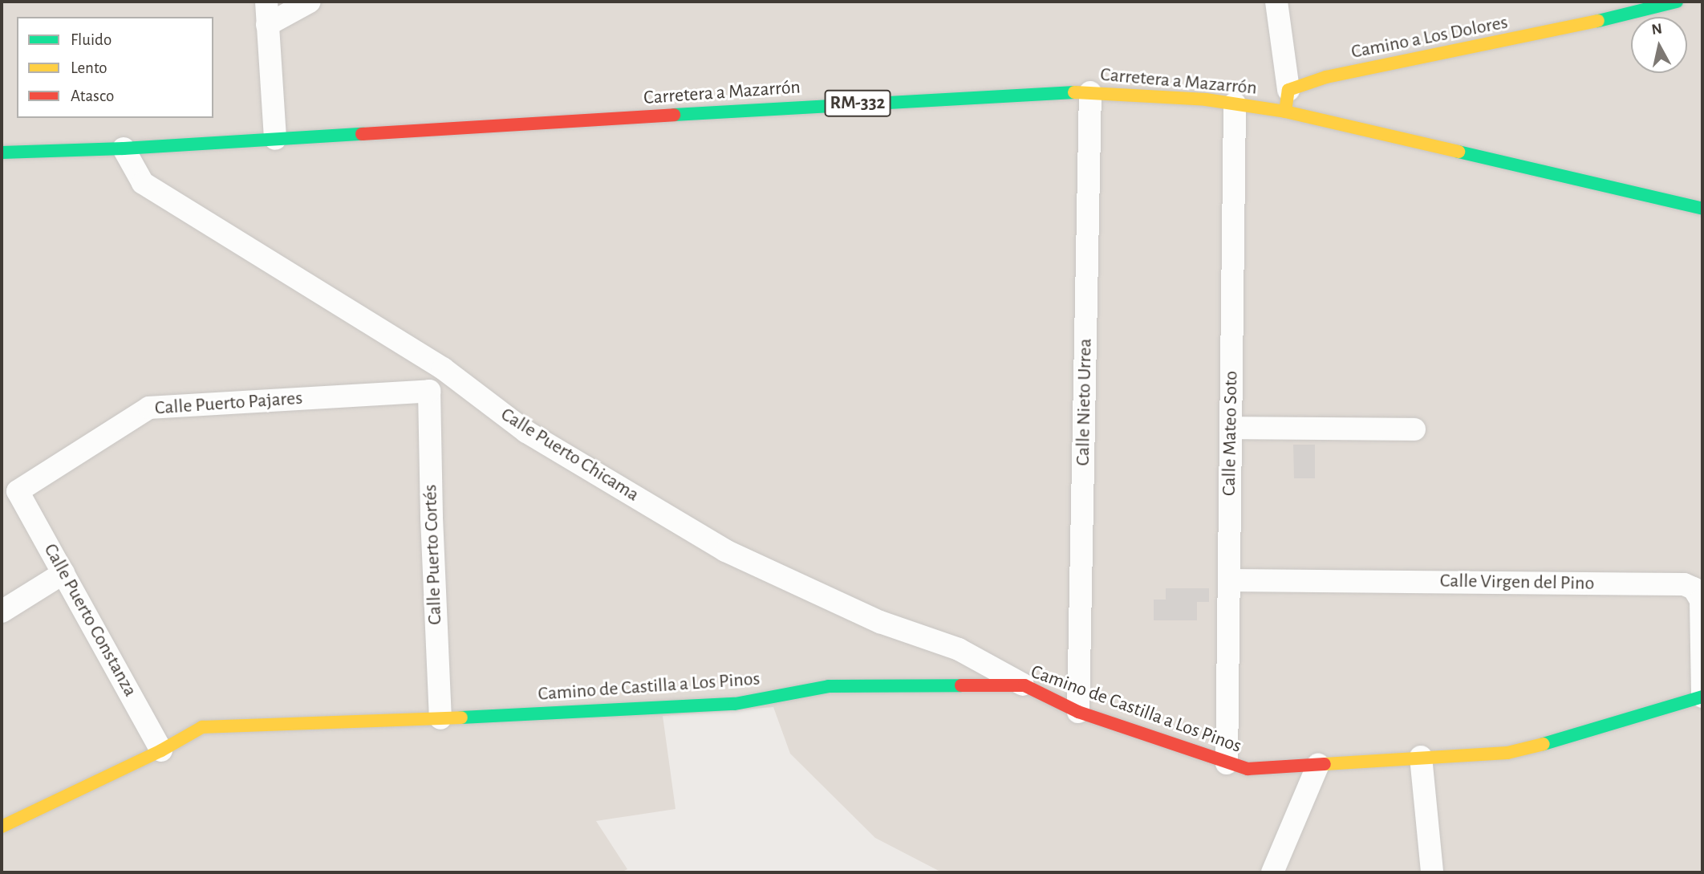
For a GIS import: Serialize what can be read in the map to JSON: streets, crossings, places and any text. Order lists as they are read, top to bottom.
{
  "streets": {
    "main road": [
      "Camino a Los Dolores",
      "Carretera a Mazarrón",
      "RM-332",
      "Camino de Castilla a Los Pinos"
    ],
    "street": [
      "Calle Nieto Urrea",
      "Calle Puerto Pajares",
      "Calle Mateo Soto",
      "Calle Puerto Chicama",
      "Calle Puerto Cortés",
      "Calle Virgen del Pino",
      "Calle Puerto Constanza"
    ]
  },
  "crossings": [
    ["Camino a Los Dolores", "Carretera a Mazarrón"],
    ["Carretera a Mazarrón", "Calle Nieto Urrea"],
    ["Carretera a Mazarrón", "Calle Mateo Soto"],
    ["Carretera a Mazarrón", "Calle Puerto Chicama"],
    ["Calle Nieto Urrea", "Camino de Castilla a Los Pinos"],
    ["Calle Puerto Pajares", "Calle Puerto Cortés"],
    ["Calle Puerto Pajares", "Calle Puerto Constanza"],
    ["Calle Mateo Soto", "Calle Virgen del Pino"],
    ["Calle Mateo Soto", "Camino de Castilla a Los Pinos"],
    ["Calle Puerto Chicama", "Camino de Castilla a Los Pinos"],
    ["Calle Puerto Cortés", "Camino de Castilla a Los Pinos"],
    ["Calle Virgen del Pino", "Camino de Castilla a Los Pinos"],
    ["Calle Puerto Constanza", "Camino de Castilla a Los Pinos"]
  ],
  "legend": ["Fluido", "Lento", "Atasco"],
  "north": "top"
}
